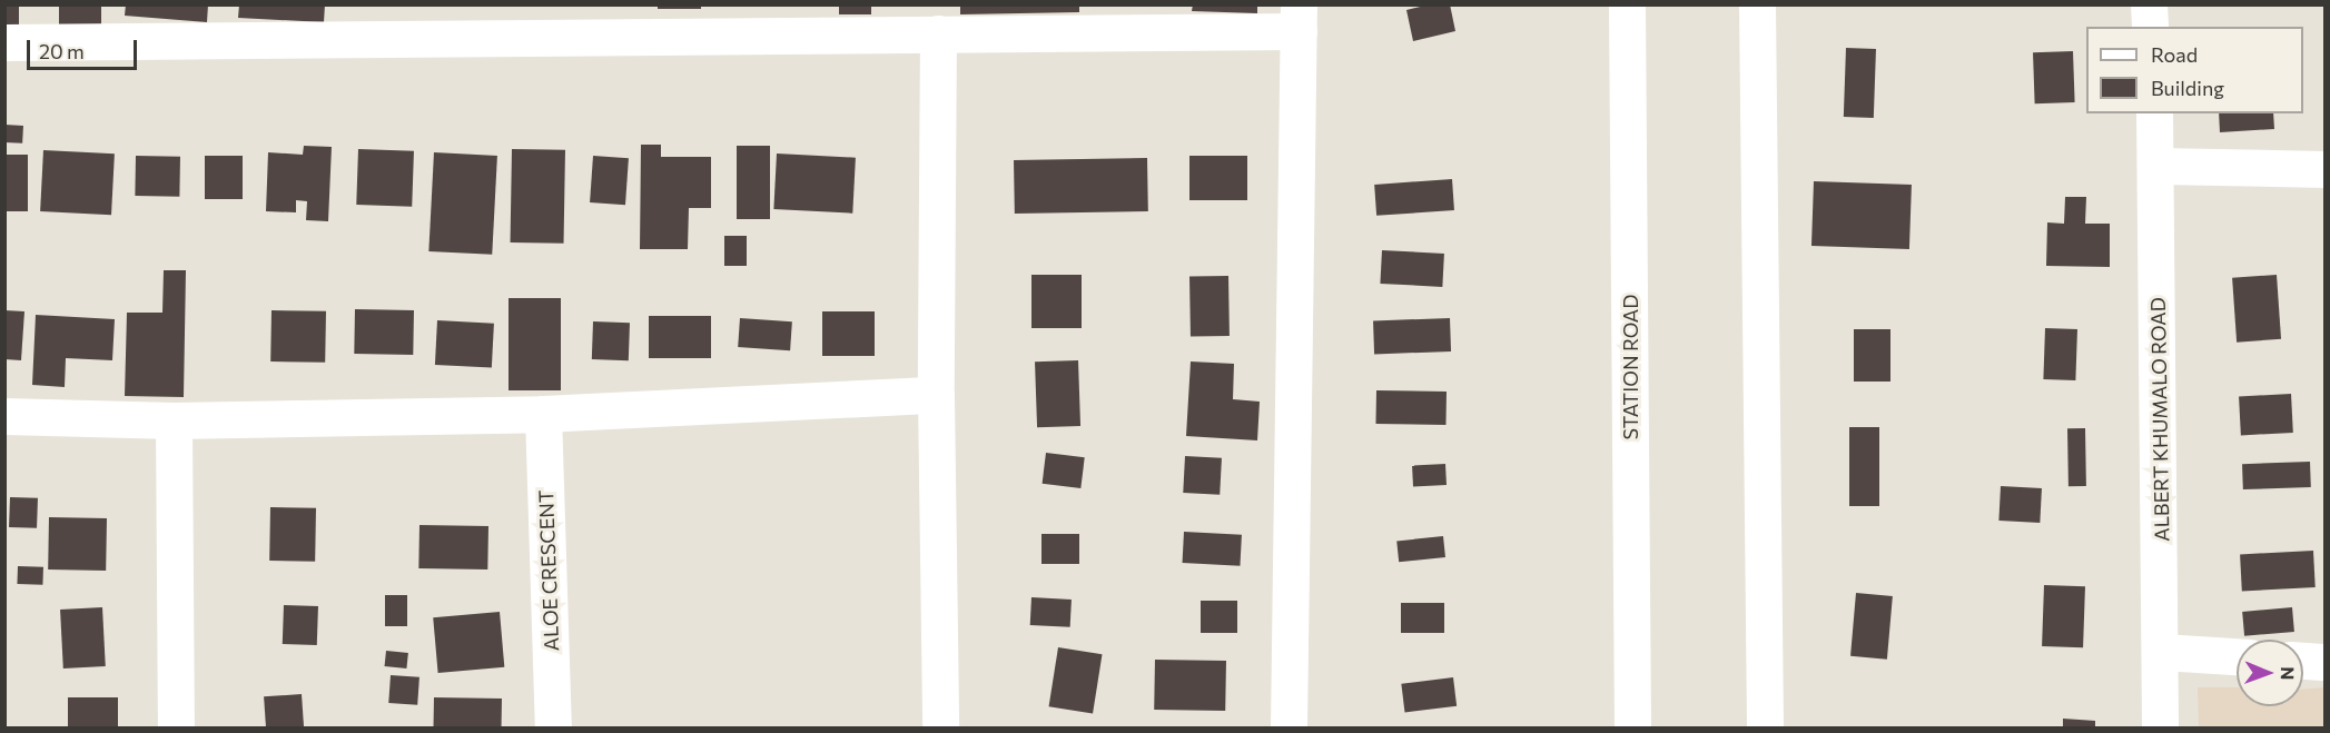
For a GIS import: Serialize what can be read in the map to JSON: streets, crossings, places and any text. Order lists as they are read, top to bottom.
{
  "streets": {
    "street": ["STATION ROAD", "ALBERT KHUMALO ROAD", "ALOE CRESCENT"]
  },
  "legend": ["Road", "Building"],
  "scale_bar": "20 m",
  "north": "right"
}
